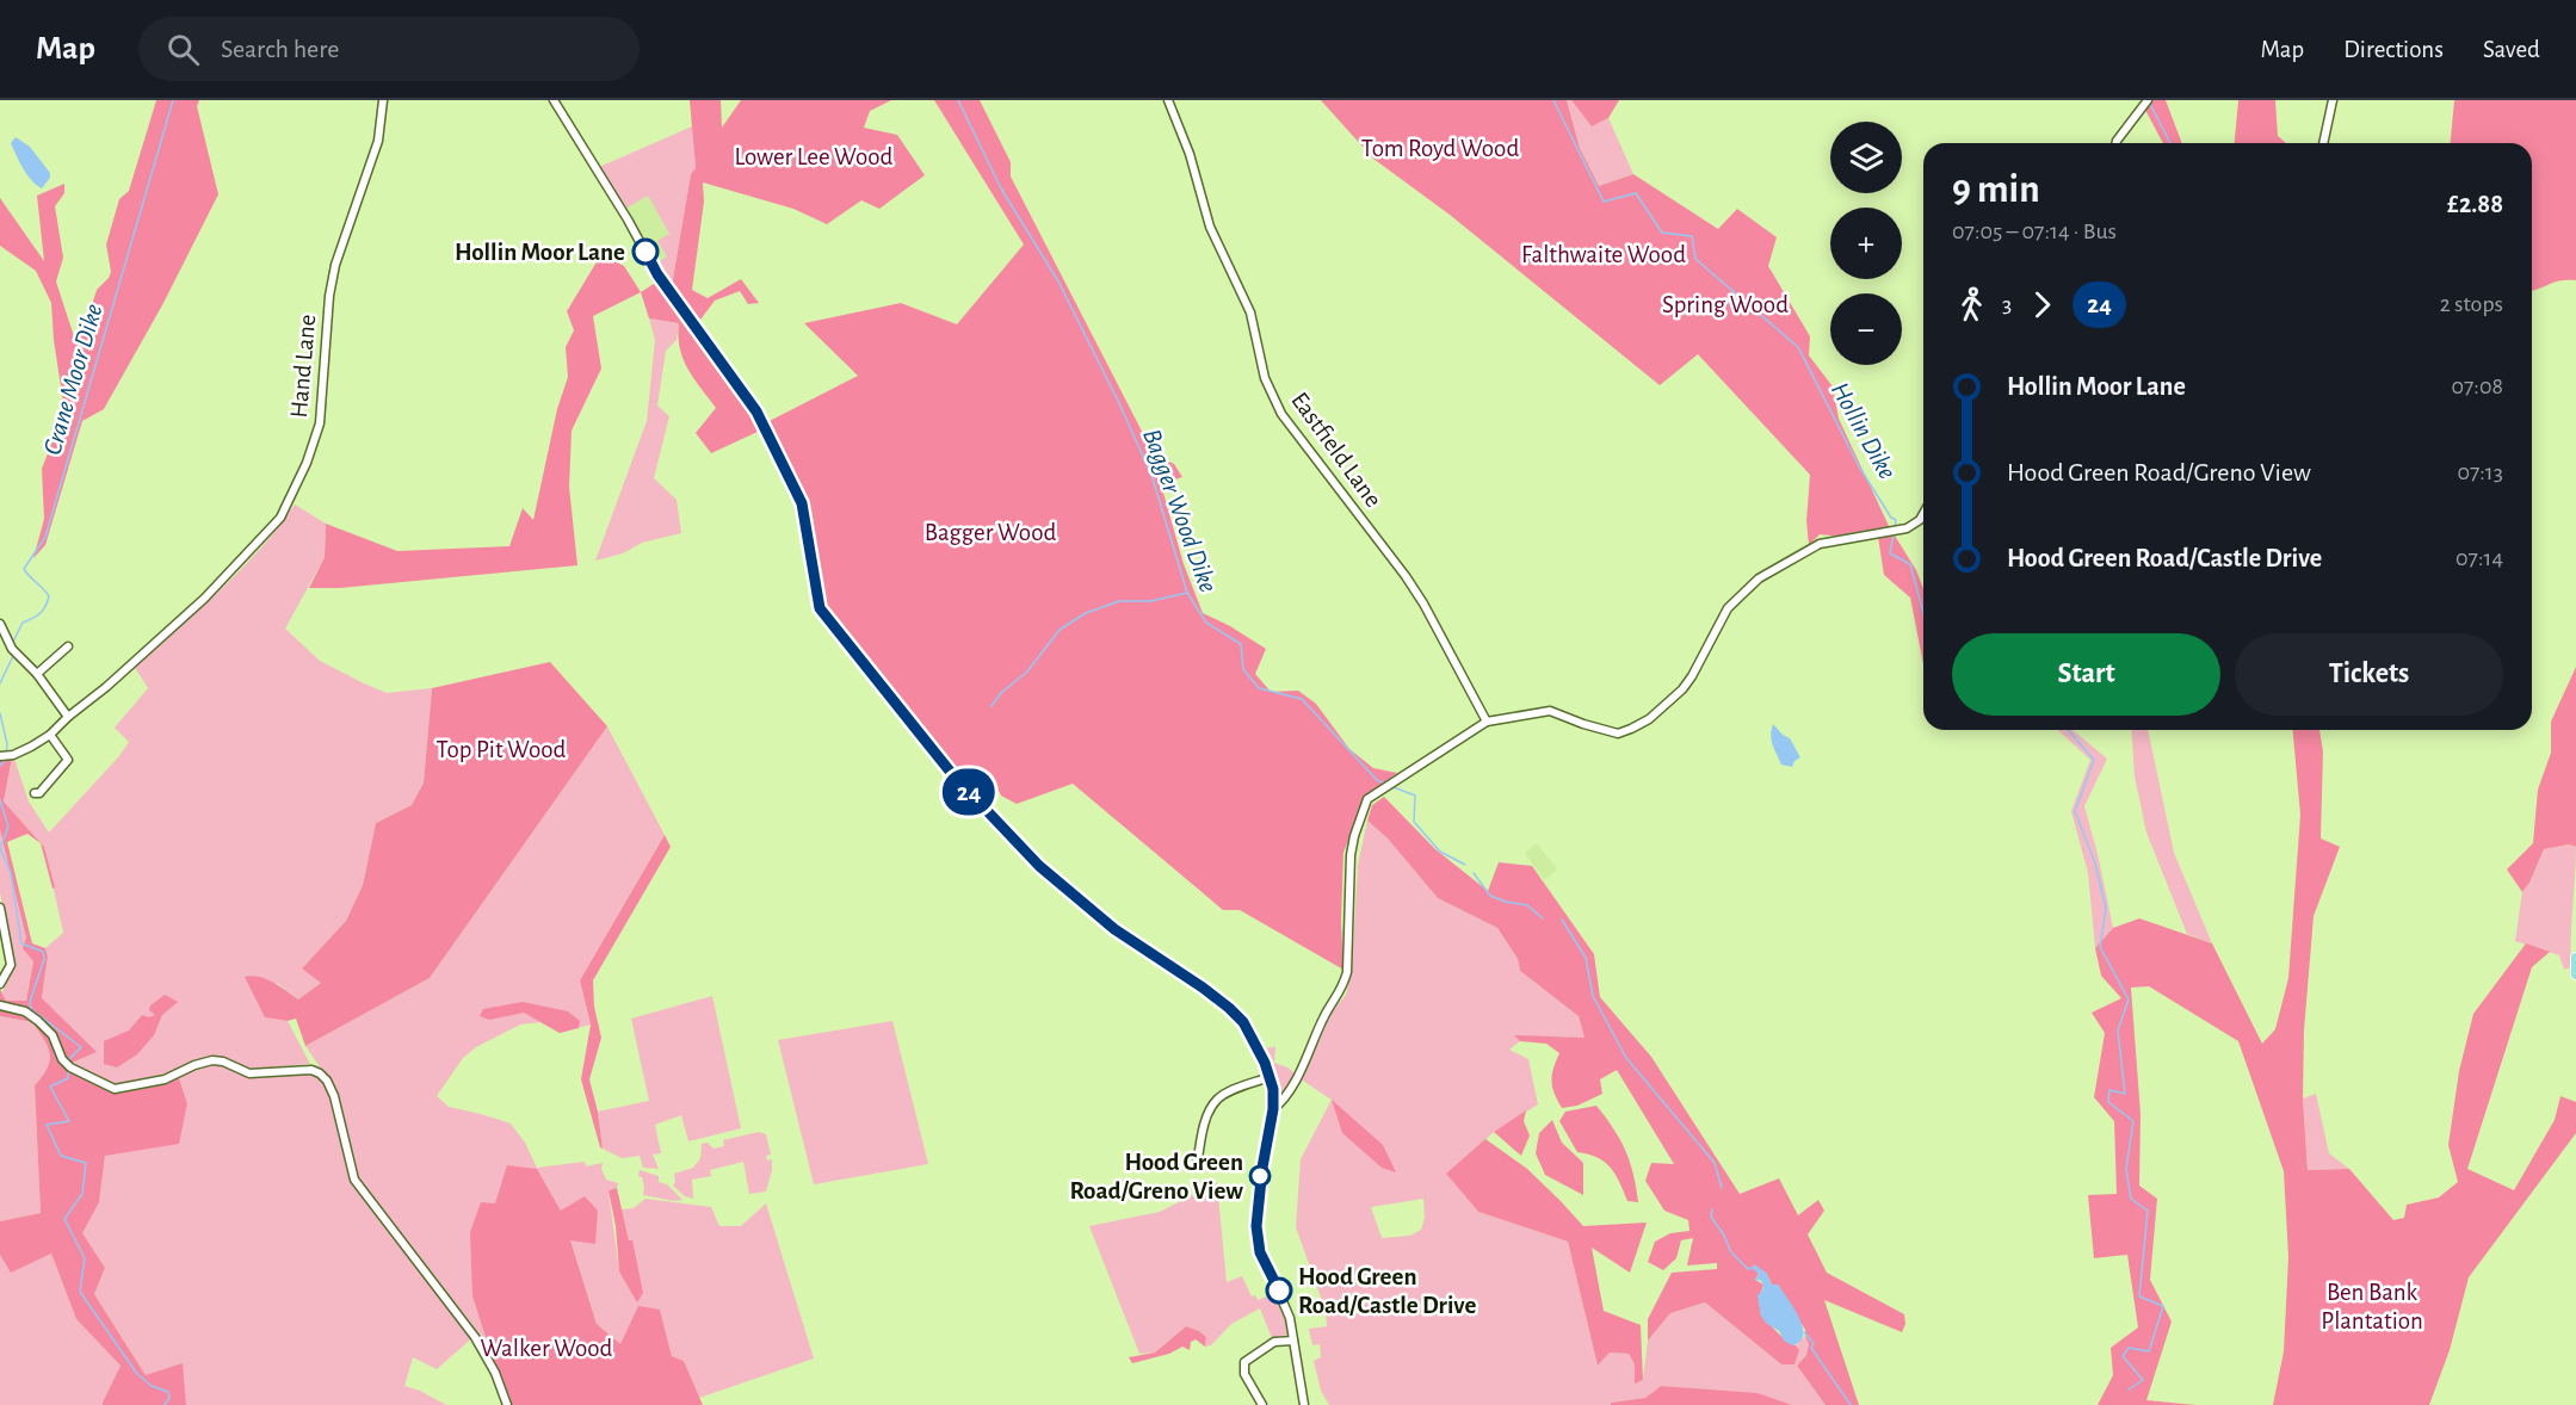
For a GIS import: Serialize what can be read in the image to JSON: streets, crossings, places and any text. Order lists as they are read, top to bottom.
{
  "streets": {
    "street": ["Hand Lane", "Eastfield Lane"]
  },
  "water": ["Crane Moor Dike", "Hollin Dike", "Bagger Wood Dike"],
  "parks": [
    "Tom Royd Wood",
    "Lower Lee Wood",
    "Falthwaite Wood",
    "Spring Wood",
    "Bagger Wood",
    "Top Pit Wood",
    "Ben Bank Plantation",
    "Walker Wood"
  ],
  "places": ["Hollin Moor Lane", "Hood Green Road/Greno View", "Hood Green Road/Castle Drive"],
  "lines": ["bus line 24"],
  "page": {
    "header": "Map",
    "search": "Search here",
    "nav": ["Map", "Directions", "Saved"],
    "on_map": "24",
    "map_buttons": ["+", "−"],
    "heading": ["9 min", "07:05 – 07:14 · Bus", "£2.88"],
    "legs": ["3", "24", "2 stops"],
    "list": [
      {
        "name": "Hollin Moor Lane",
        "value": "07:08"
      },
      {
        "name": "Hood Green Road/Greno View",
        "value": "07:13"
      },
      {
        "name": "Hood Green Road/Castle Drive",
        "value": "07:14"
      }
    ],
    "buttons": ["Start", "Tickets"]
  }
}
